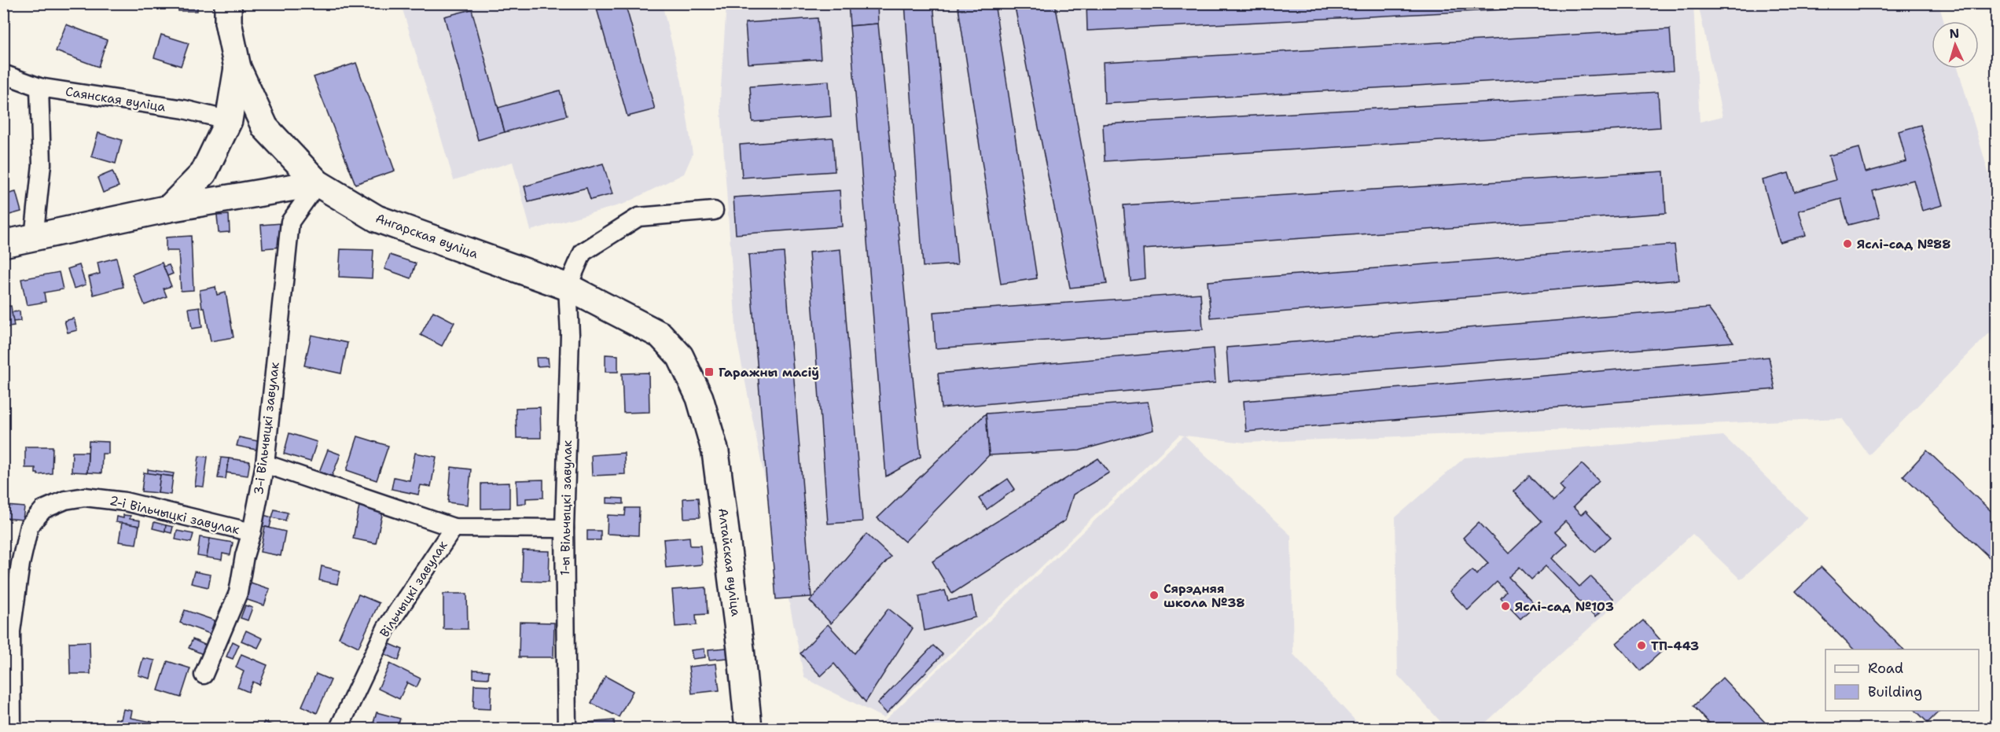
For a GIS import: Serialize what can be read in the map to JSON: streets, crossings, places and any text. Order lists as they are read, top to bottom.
{
  "streets": {
    "main road": ["Ангарская вуліца", "Алтайская вуліца"],
    "street": [
      "Саянская вуліца",
      "3-і Вільчыцкі завулак",
      "1-ы Вільчыцкі завулак",
      "2-і Вільчыцкі завулак",
      "Вільчыцкі завулак"
    ]
  },
  "crossings": [
    ["Ангарская вуліца", "3-і Вільчыцкі завулак"],
    ["Ангарская вуліца", "1-ы Вільчыцкі завулак"],
    ["Ангарская вуліца", "Алтайская вуліца"],
    ["3-і Вільчыцкі завулак", "2-і Вільчыцкі завулак"]
  ],
  "places": {
    "other": [
      "Яслі-сад №88",
      "Сярэдняя школа №38",
      "Яслі-сад №103",
      "ТП-443"
    ],
    "transit": ["Гаражны масіў"]
  },
  "legend": ["Road", "Building"],
  "north": "top"
}
